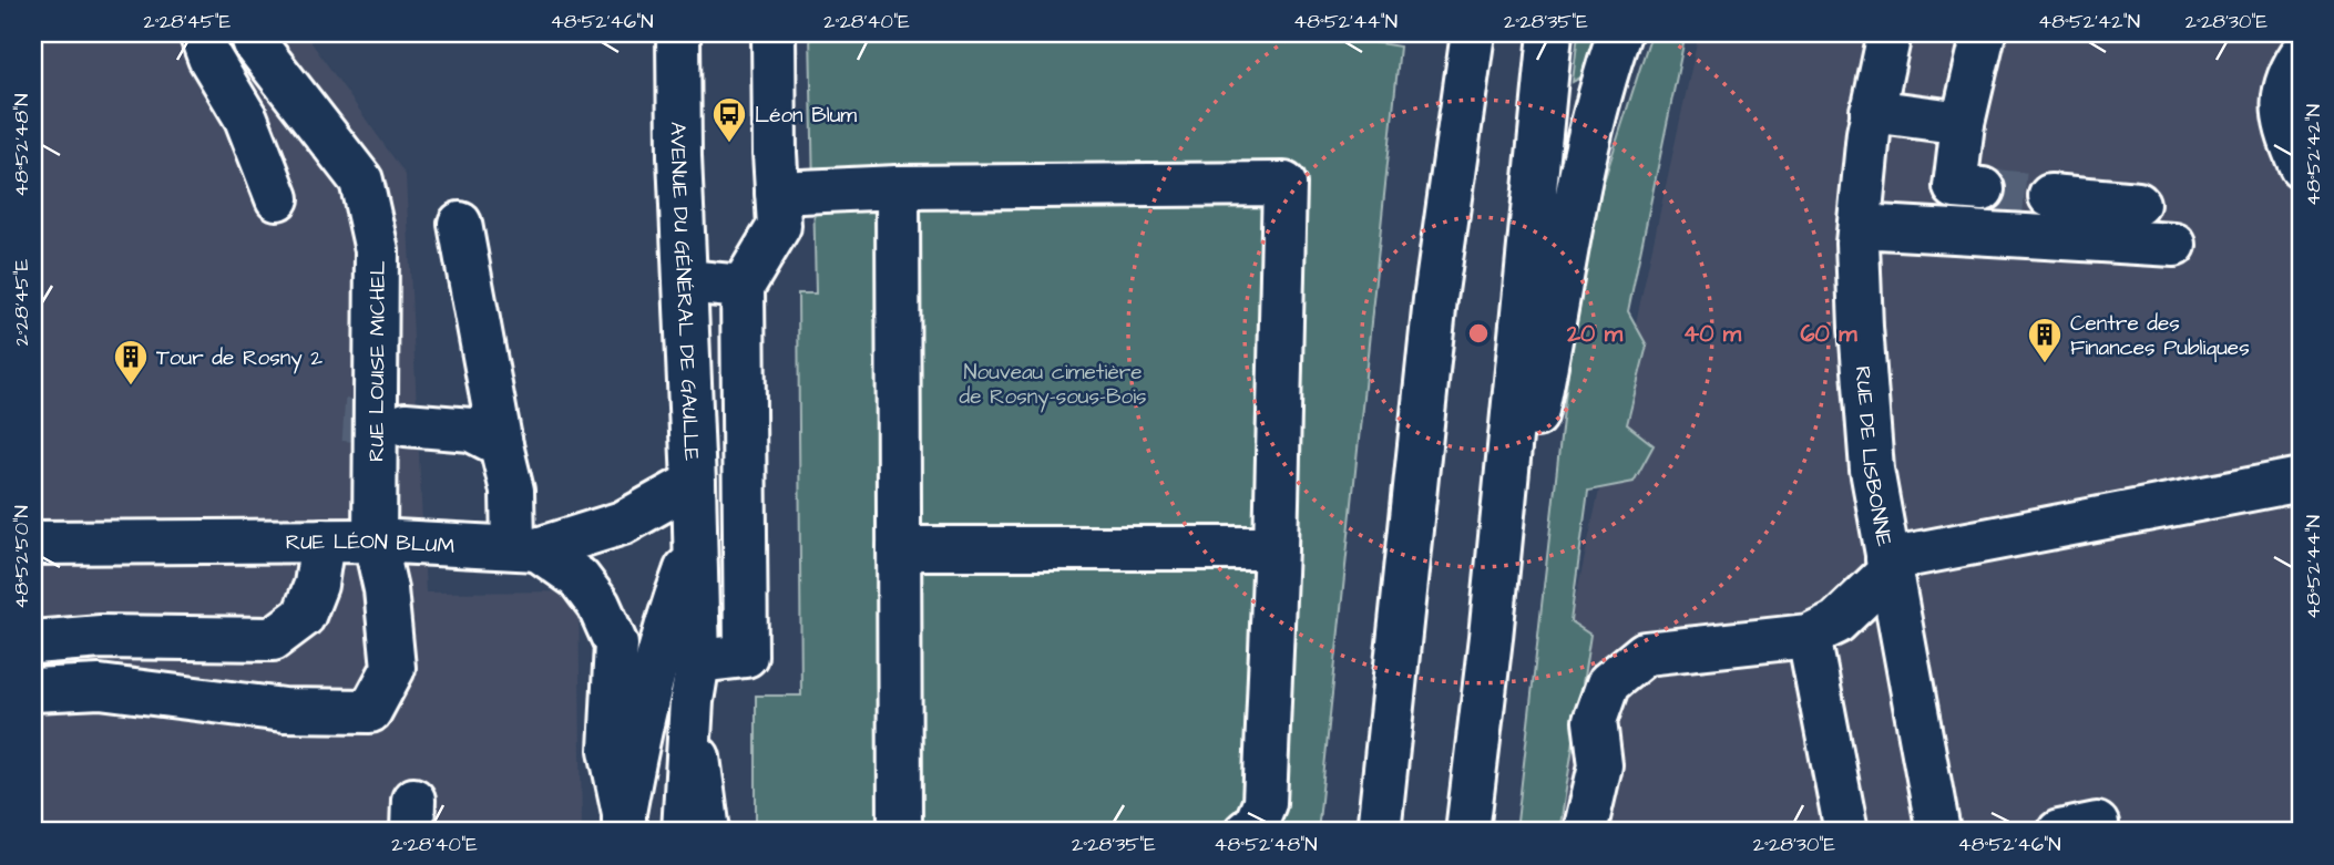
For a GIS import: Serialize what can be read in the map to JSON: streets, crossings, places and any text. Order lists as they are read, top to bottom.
{
  "streets": {
    "main road": [
      "AVENUE DU GÉNÉRAL DE GAULLE",
      "RUE LOUISE MICHEL",
      "RUE DE LISBONNE",
      "RUE LÉON BLUM"
    ]
  },
  "crossings": [
    ["AVENUE DU GÉNÉRAL DE GAULLE", "RUE LÉON BLUM"],
    ["RUE LOUISE MICHEL", "RUE LÉON BLUM"]
  ],
  "parks": ["Nouveau cimetière de Rosny-sous-Bois"],
  "places": {
    "bus stop": ["Léon Blum"],
    "building": ["Centre des Finances Publiques", "Tour de Rosny 2"]
  },
  "coordinates": [
    "2°28'45\"E",
    "48°52'46\"N",
    "2°28'40\"E",
    "48°52'44\"N",
    "2°28'35\"E",
    "48°52'42\"N",
    "2°28'30\"E",
    "48°52'48\"N",
    "48°52'50\"N"
  ],
  "rings": ["20 m", "40 m", "60 m"]
}
